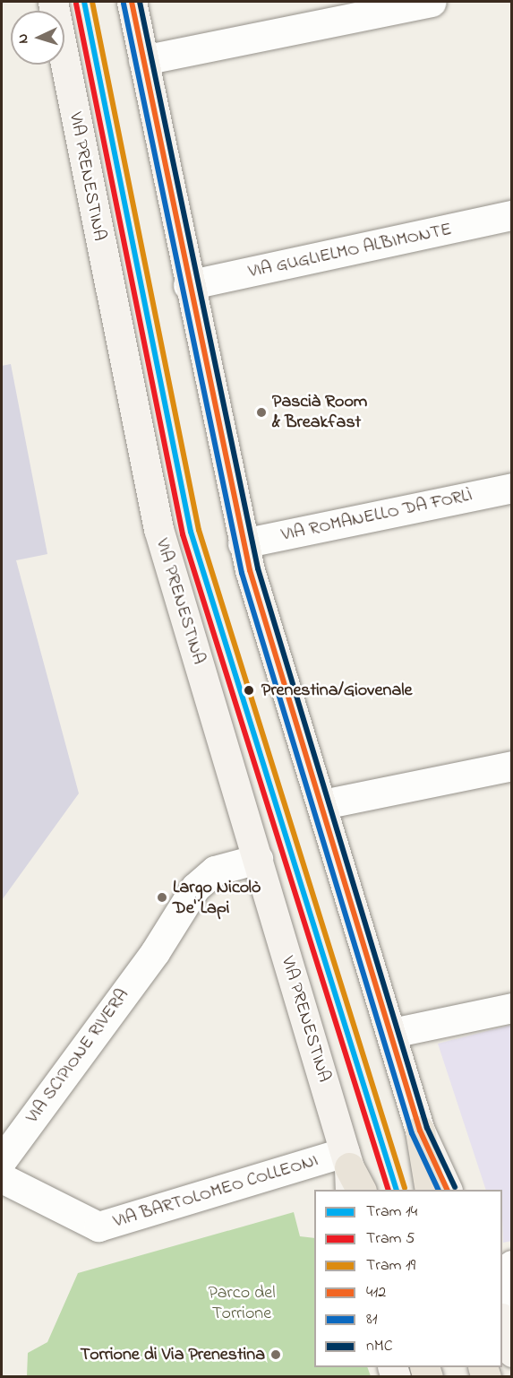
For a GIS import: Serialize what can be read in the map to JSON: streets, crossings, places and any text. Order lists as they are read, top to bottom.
{
  "streets": {
    "main road": ["VIA PRENESTINA"],
    "street": [
      "VIA GUGLIELMO ALBIMONTE",
      "VIA ROMANELLO DA FORLÌ",
      "VIA SCIPIONE RIVERA",
      "VIA BARTOLOMEO COLLEONI"
    ]
  },
  "crossings": [
    ["VIA PRENESTINA", "VIA SCIPIONE RIVERA"],
    ["VIA PRENESTINA", "VIA BARTOLOMEO COLLEONI"]
  ],
  "parks": ["Parco del Torrione"],
  "places": [
    "Pascià Room & Breakfast",
    "Prenestina/Giovenale",
    "Largo Nicolò De' Lapi",
    "Torrione di Via Prenestina"
  ],
  "lines": [
    "tram line 14",
    "tram line 19",
    "transit line 412",
    "transit line nMC",
    "tram line 5",
    "transit line 81"
  ],
  "legend": [
    "Tram 14",
    "Tram 5",
    "Tram 19",
    "412",
    "81",
    "nMC"
  ],
  "north": "left"
}
